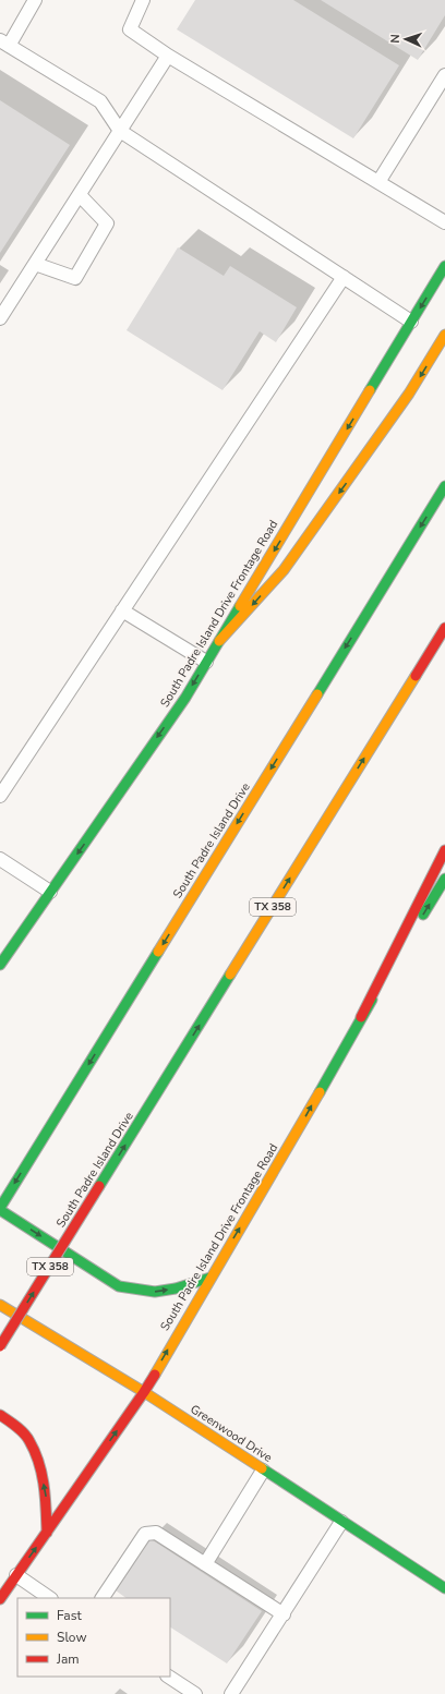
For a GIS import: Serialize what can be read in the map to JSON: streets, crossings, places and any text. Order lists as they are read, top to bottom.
{
  "streets": {
    "main road": [
      "South Padre Island Drive Frontage Road",
      "South Padre Island Drive",
      "TX 358",
      "Greenwood Drive"
    ]
  },
  "crossings": [
    ["South Padre Island Drive Frontage Road", "Greenwood Drive"]
  ],
  "legend": ["Fast", "Slow", "Jam"],
  "north": "left"
}
